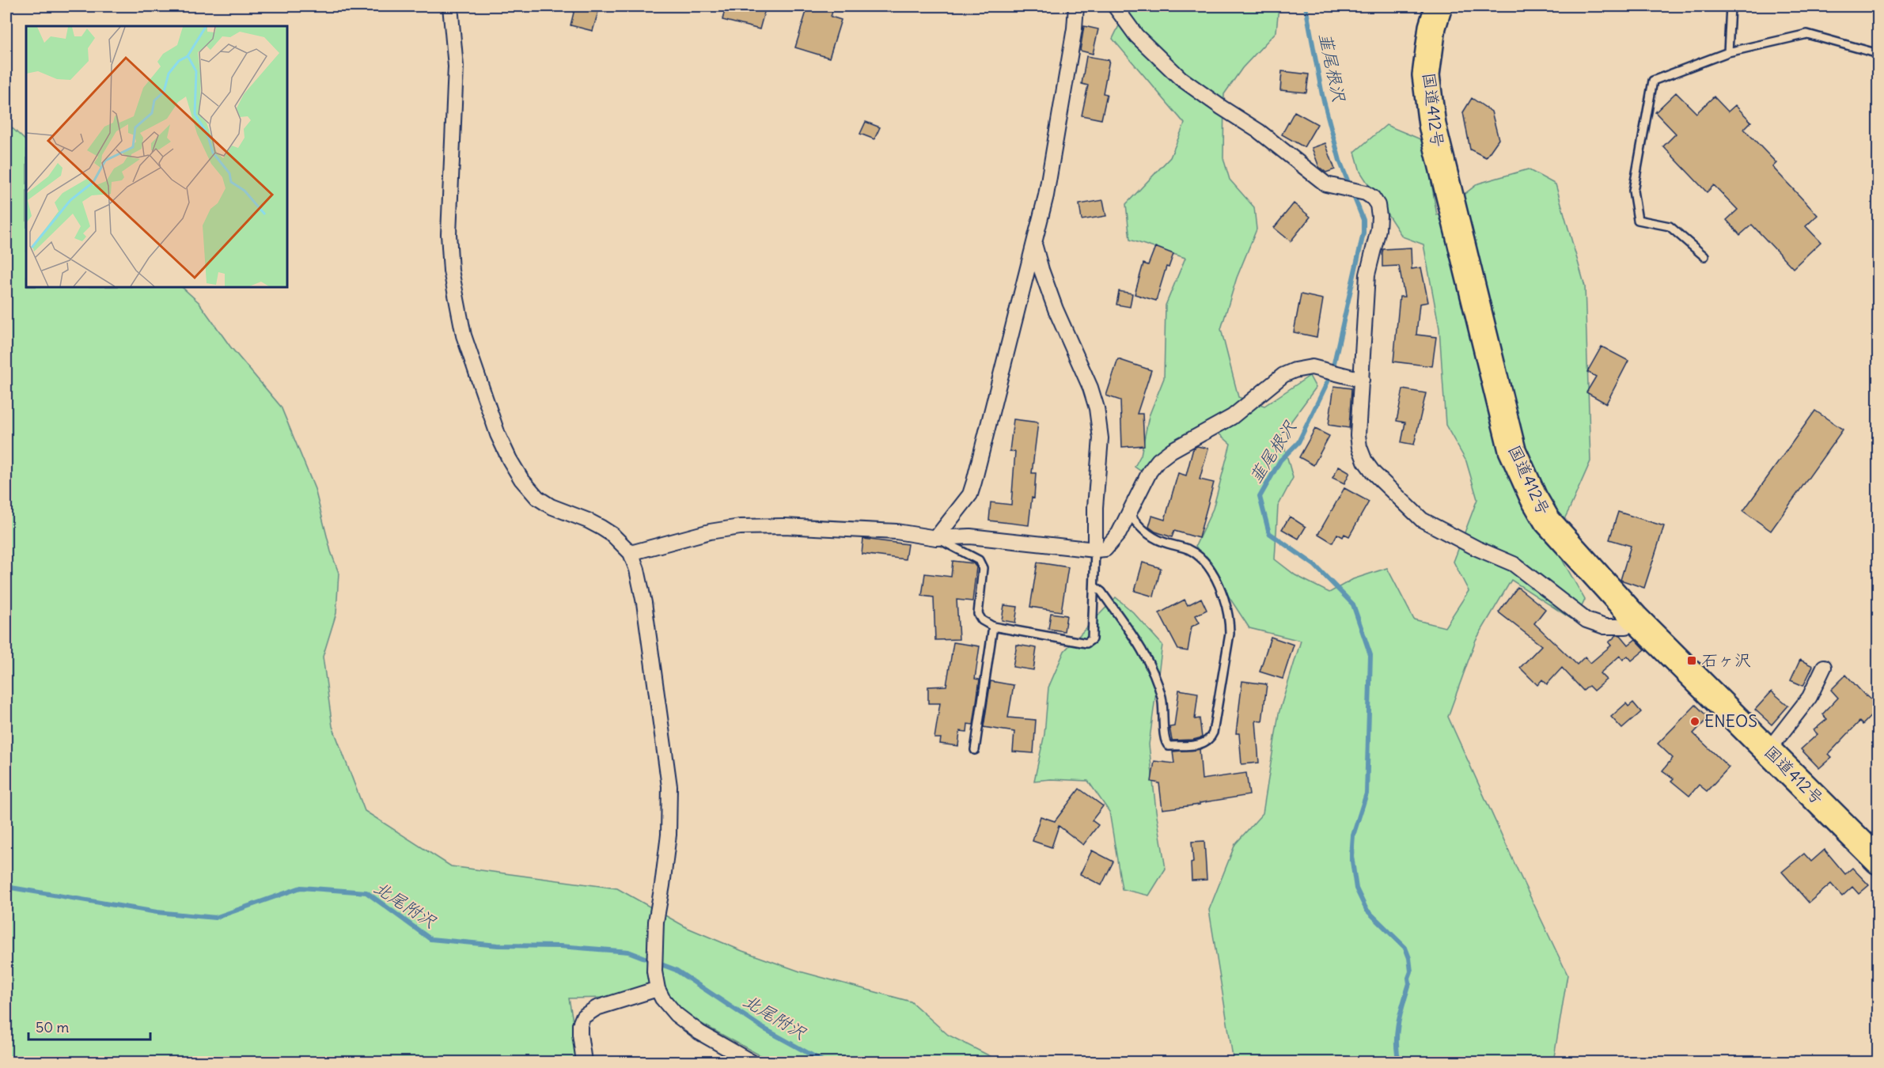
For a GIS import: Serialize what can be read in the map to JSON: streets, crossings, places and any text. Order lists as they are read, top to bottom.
{
  "streets": {
    "highway": ["国道412号"]
  },
  "water": ["韮尾根沢", "北尾附沢"],
  "places": {
    "transit": ["石ヶ沢"],
    "other": ["ENEOS"]
  },
  "scale_bar": "50 m"
}
